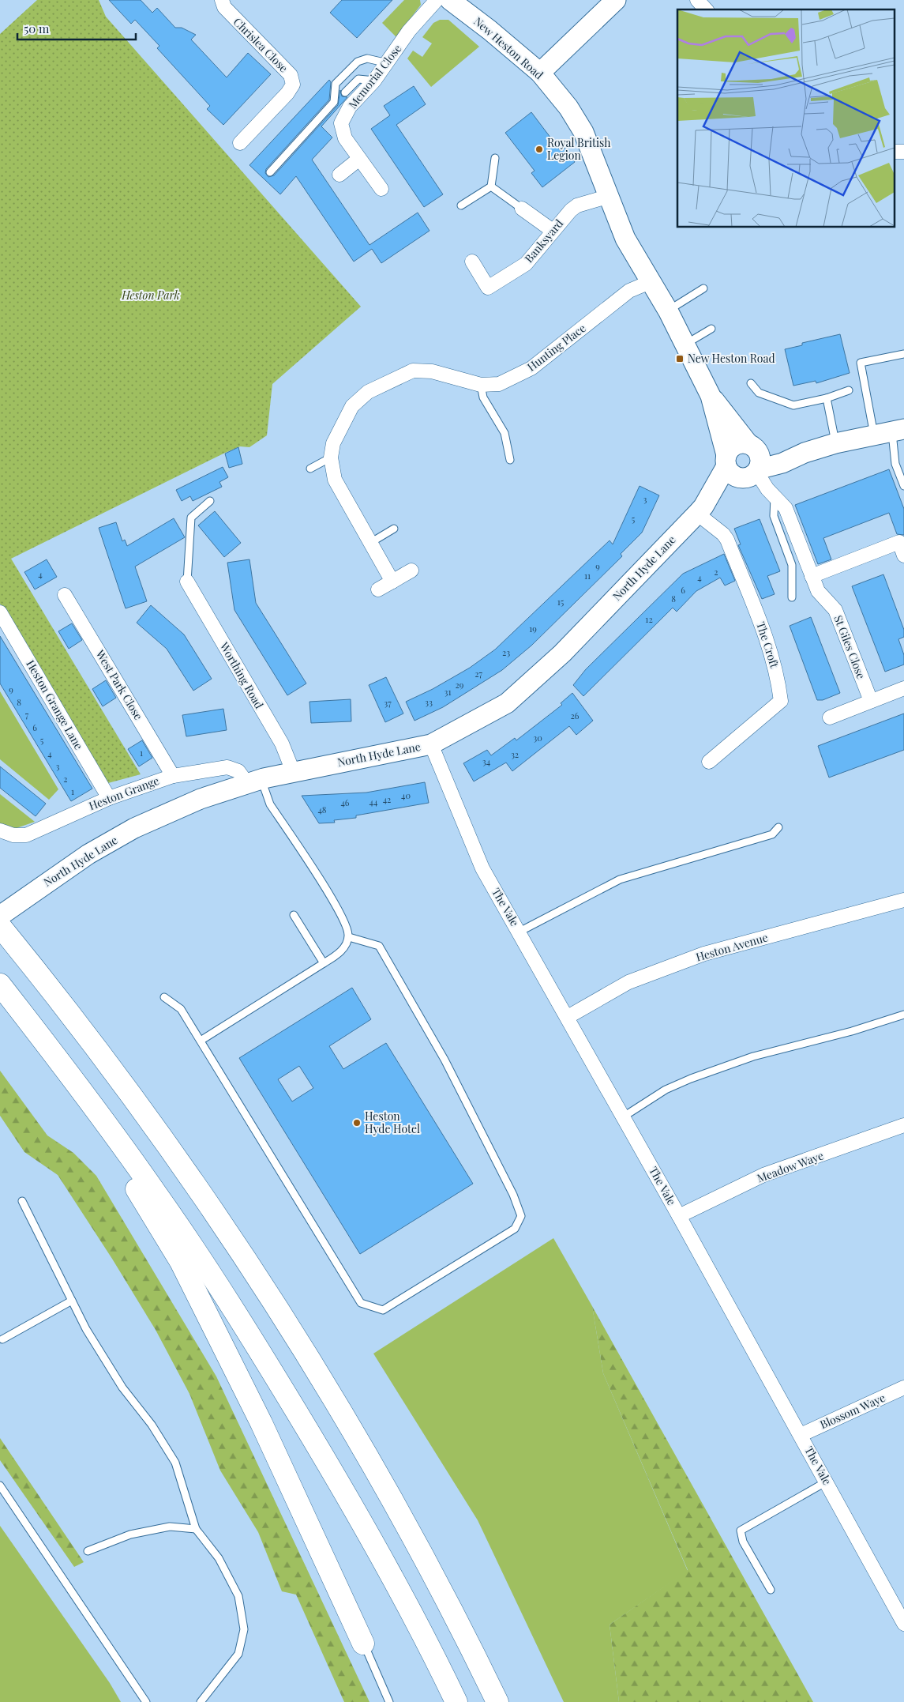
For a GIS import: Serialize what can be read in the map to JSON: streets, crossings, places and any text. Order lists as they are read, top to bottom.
{
  "streets": {
    "street": [
      "Chrislea Close",
      "New Heston Road",
      "Memorial Close",
      "Banksyard",
      "Hunting Place",
      "North Hyde Lane",
      "The Croft",
      "St Giles Close",
      "Worthing Road",
      "West Park Close",
      "Heston Grange Lane",
      "Heston Grange",
      "The Vale",
      "Heston Avenue",
      "Meadow Waye",
      "Blossom Waye"
    ]
  },
  "crossings": [
    ["New Heston Road", "Banksyard"],
    ["New Heston Road", "Hunting Place"],
    ["New Heston Road", "North Hyde Lane"],
    ["New Heston Road", "St Giles Close"],
    ["North Hyde Lane", "The Croft"],
    ["North Hyde Lane", "St Giles Close"],
    ["North Hyde Lane", "Worthing Road"],
    ["North Hyde Lane", "Heston Grange"],
    ["North Hyde Lane", "The Vale"],
    ["West Park Close", "Heston Grange"],
    ["Heston Grange Lane", "Heston Grange"],
    ["The Vale", "Heston Avenue"],
    ["The Vale", "Meadow Waye"],
    ["The Vale", "Blossom Waye"]
  ],
  "parks": ["Heston Park"],
  "places": {
    "other": ["Royal British Legion", "Heston Hyde Hotel"],
    "transit": ["New Heston Road"]
  },
  "house_numbers": [
    "3",
    "5",
    "9",
    "2",
    "4",
    "11",
    "4",
    "6",
    "8",
    "15",
    "12",
    "19",
    "23",
    "27",
    "29",
    "9",
    "31",
    "8",
    "33",
    "37",
    "7",
    "26",
    "6",
    "30",
    "5",
    "1",
    "4",
    "32",
    "34",
    "3",
    "2",
    "1",
    "40",
    "42",
    "44",
    "46",
    "48"
  ],
  "scale_bar": "50 m"
}
